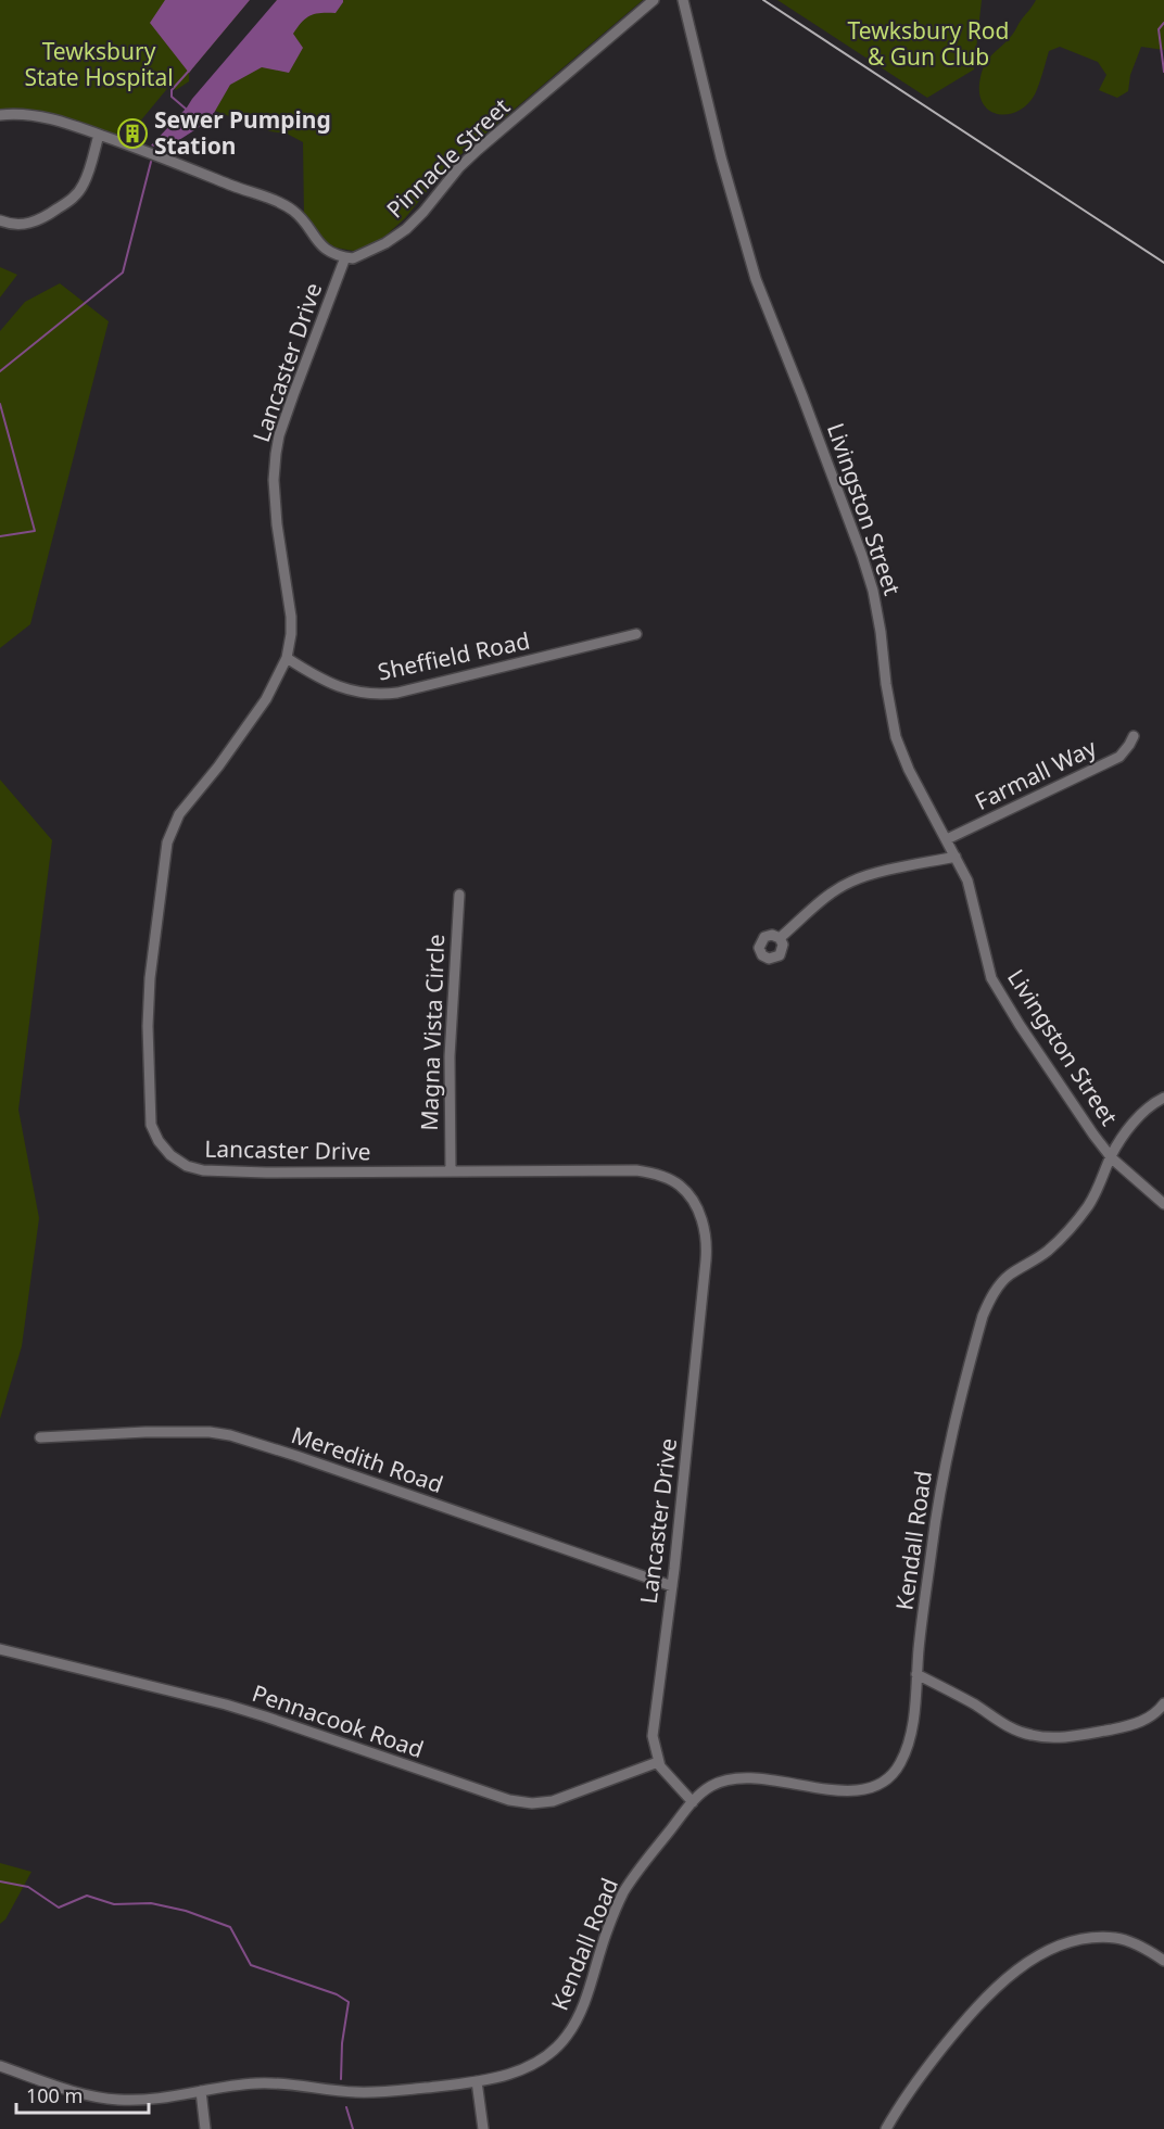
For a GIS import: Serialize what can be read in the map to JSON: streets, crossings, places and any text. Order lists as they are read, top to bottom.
{
  "streets": {
    "street": [
      "Pinnacle Street",
      "Lancaster Drive",
      "Livingston Street",
      "Sheffield Road",
      "Farmall Way",
      "Magna Vista Circle",
      "Meredith Road",
      "Kendall Road",
      "Pennacook Road"
    ]
  },
  "crossings": [
    ["Pinnacle Street", "Lancaster Drive"],
    ["Lancaster Drive", "Sheffield Road"],
    ["Lancaster Drive", "Magna Vista Circle"],
    ["Lancaster Drive", "Meredith Road"],
    ["Lancaster Drive", "Pennacook Road"],
    ["Livingston Street", "Farmall Way"],
    ["Livingston Street", "Kendall Road"]
  ],
  "parks": ["Tewksbury Rod & Gun Club", "Tewksbury State Hospital"],
  "places": {
    "building": ["Sewer Pumping Station"]
  },
  "scale_bar": "100 m"
}
